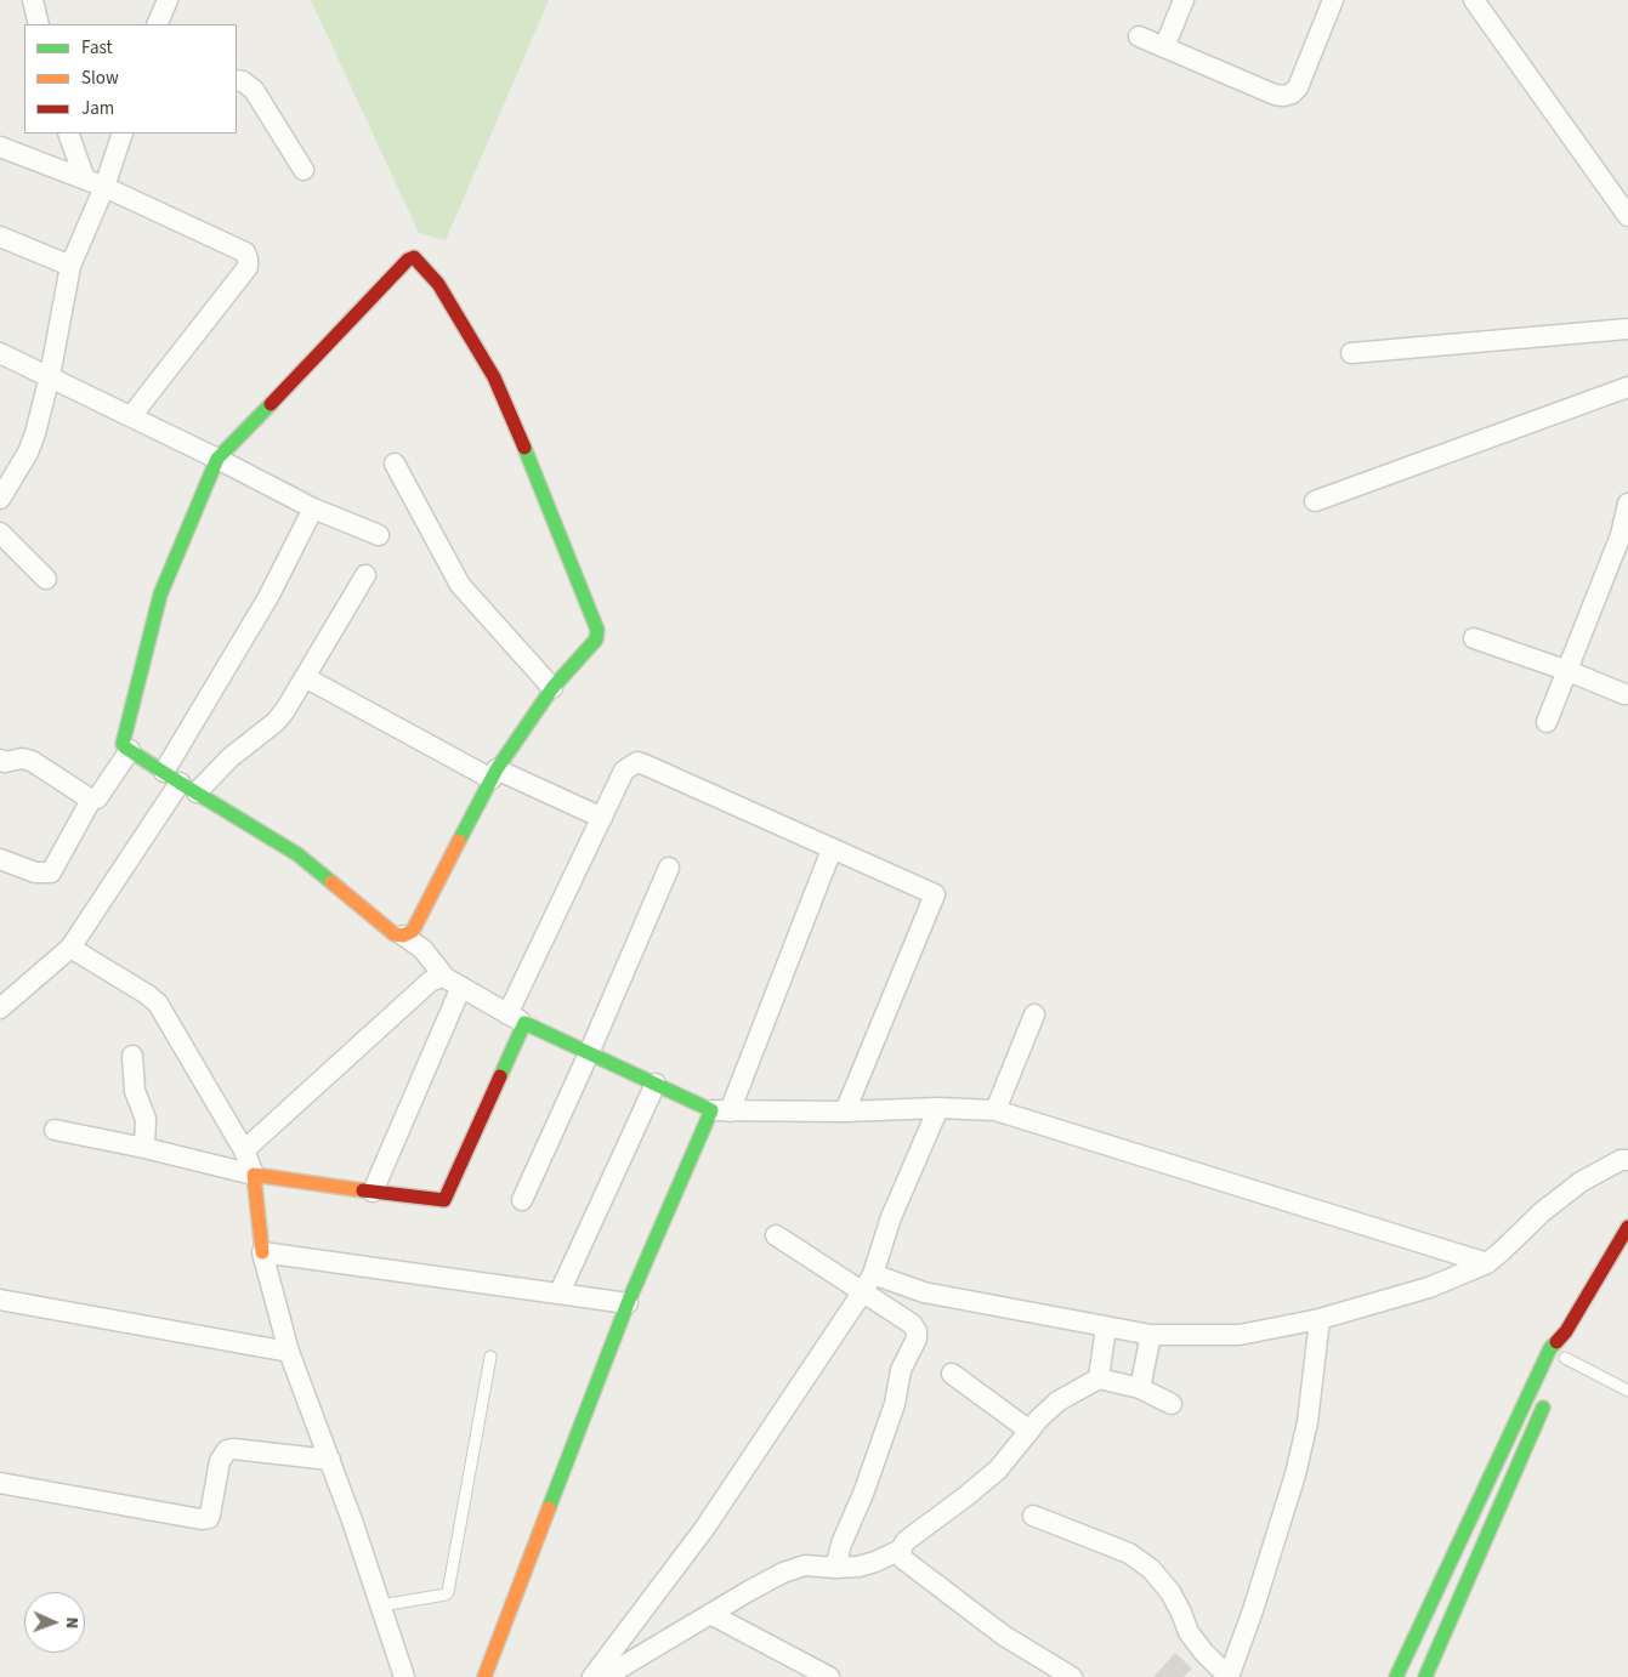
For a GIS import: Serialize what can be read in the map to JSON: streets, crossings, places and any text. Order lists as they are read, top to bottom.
{
  "legend": ["Fast", "Slow", "Jam"],
  "north": "right"
}
